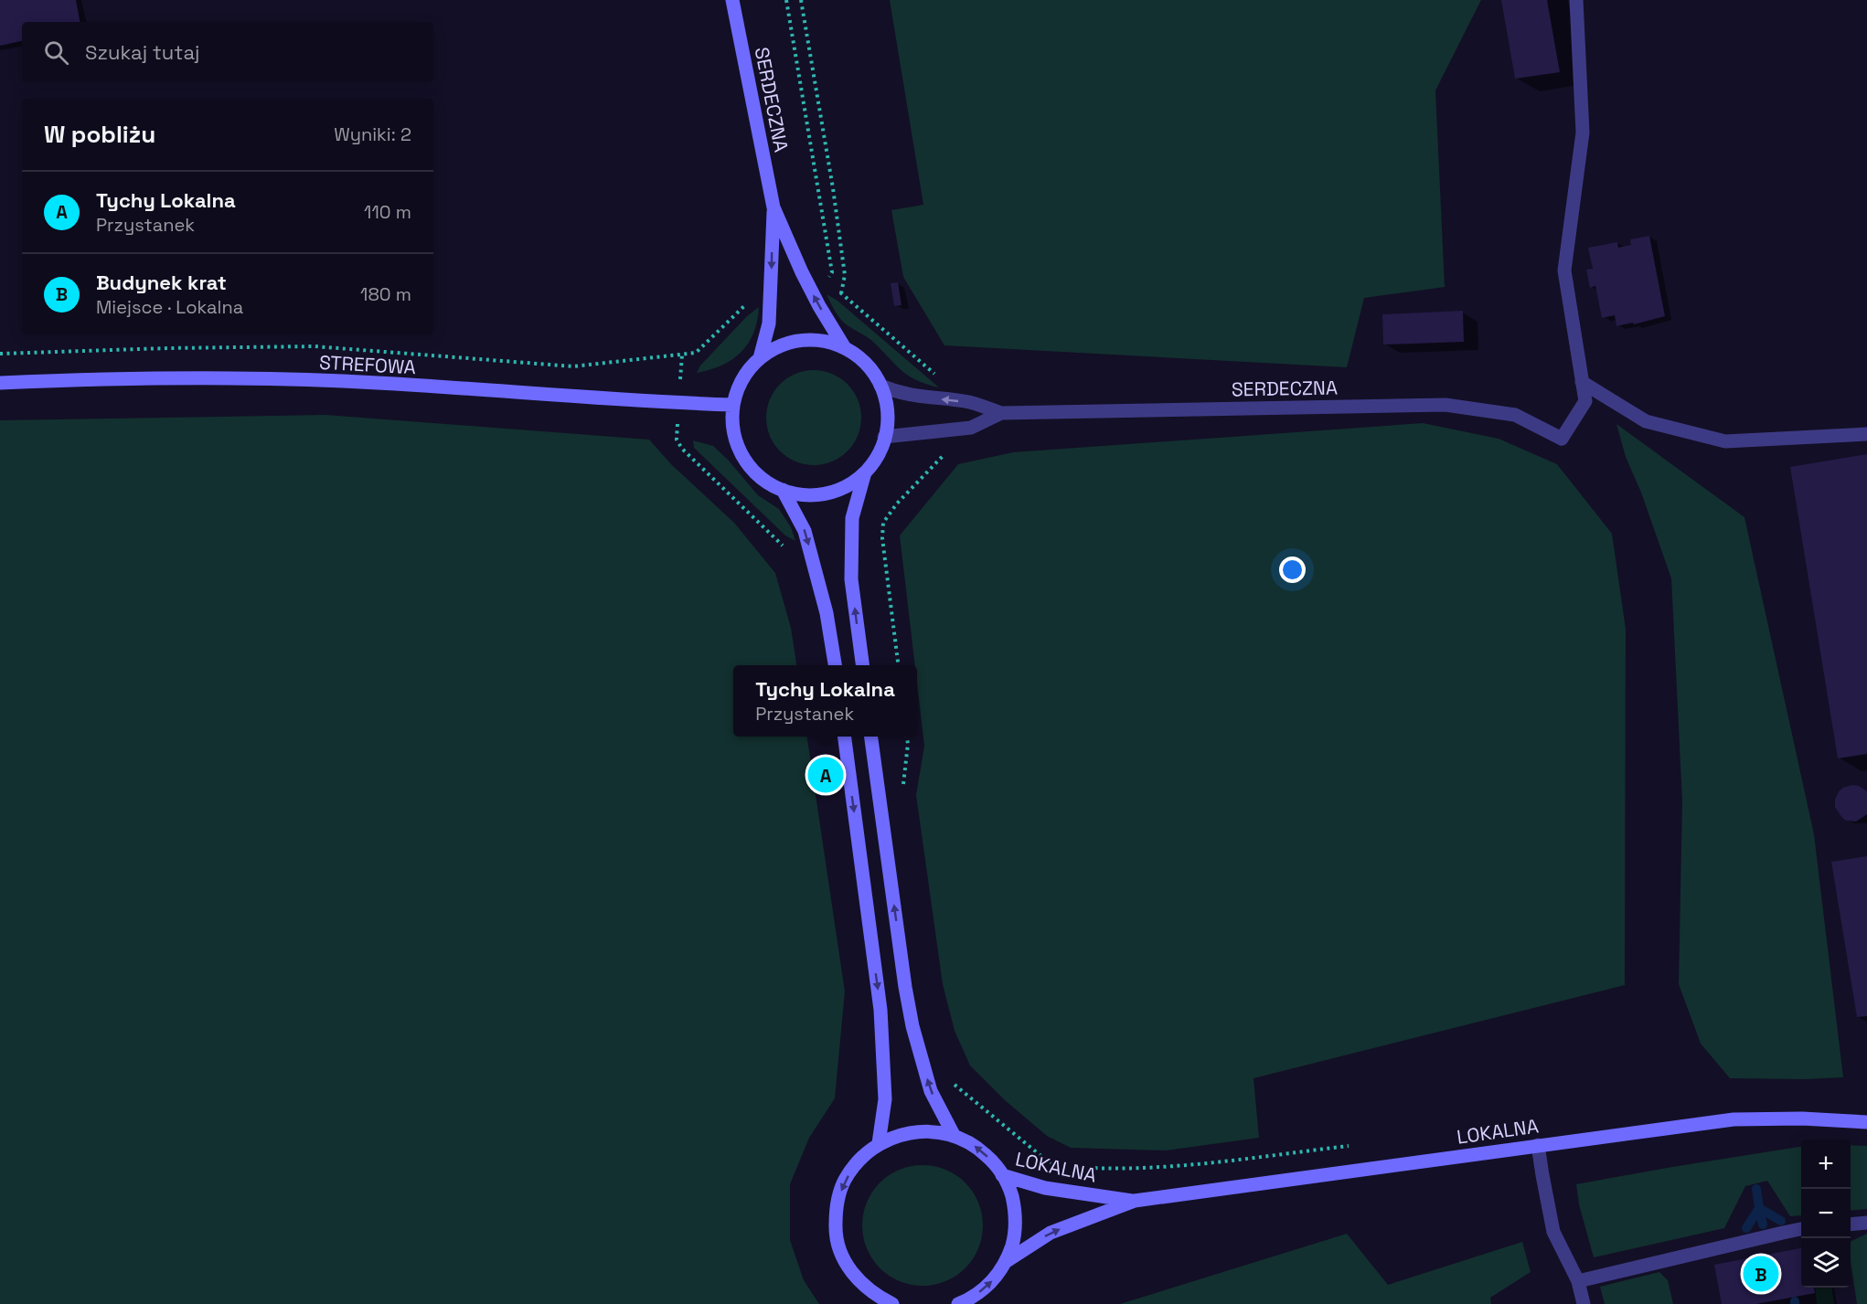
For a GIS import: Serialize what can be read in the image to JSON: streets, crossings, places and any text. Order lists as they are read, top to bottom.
{
  "streets": {
    "street": ["SERDECZNA", "STREFOWA", "LOKALNA"]
  },
  "crossings": [
    ["SERDECZNA", "STREFOWA"]
  ],
  "page": {
    "search": "Szukaj tutaj",
    "heading": ["W pobliżu", "Wyniki: 2"],
    "list": [
      {
        "mark": "A",
        "name": "Tychy Lokalna",
        "note": "Przystanek",
        "value": "110 m"
      },
      {
        "mark": "B",
        "name": "Budynek krat",
        "note": "Miejsce · Lokalna",
        "value": "180 m"
      }
    ],
    "popup": ["Tychy Lokalna", "Przystanek"],
    "pins": ["A", "B"],
    "map_buttons": ["+", "−"]
  }
}
